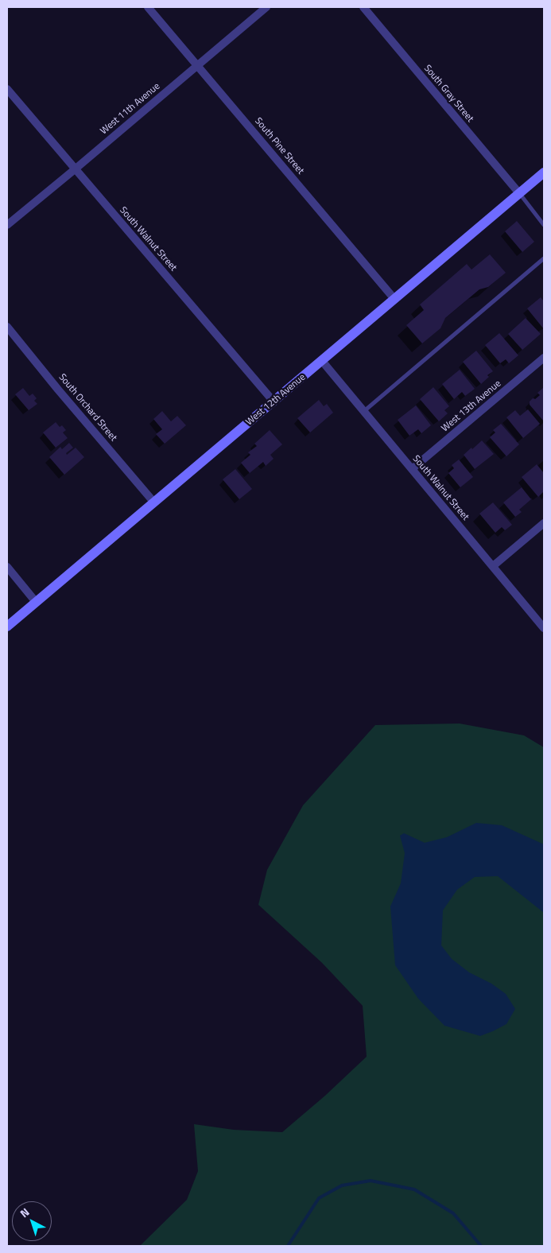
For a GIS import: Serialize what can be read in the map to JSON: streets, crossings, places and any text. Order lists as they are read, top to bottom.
{
  "streets": {
    "main road": ["West 12th Avenue"],
    "street": [
      "South Gray Street",
      "West 11th Avenue",
      "South Pine Street",
      "South Walnut Street",
      "West 13th Avenue",
      "South Orchard Street"
    ]
  },
  "crossings": [
    ["South Gray Street", "West 12th Avenue"],
    ["West 11th Avenue", "South Pine Street"],
    ["West 11th Avenue", "South Walnut Street"],
    ["South Pine Street", "West 12th Avenue"],
    ["South Walnut Street", "West 12th Avenue"],
    ["South Walnut Street", "West 13th Avenue"],
    ["West 12th Avenue", "South Orchard Street"]
  ],
  "north": "top left"
}
